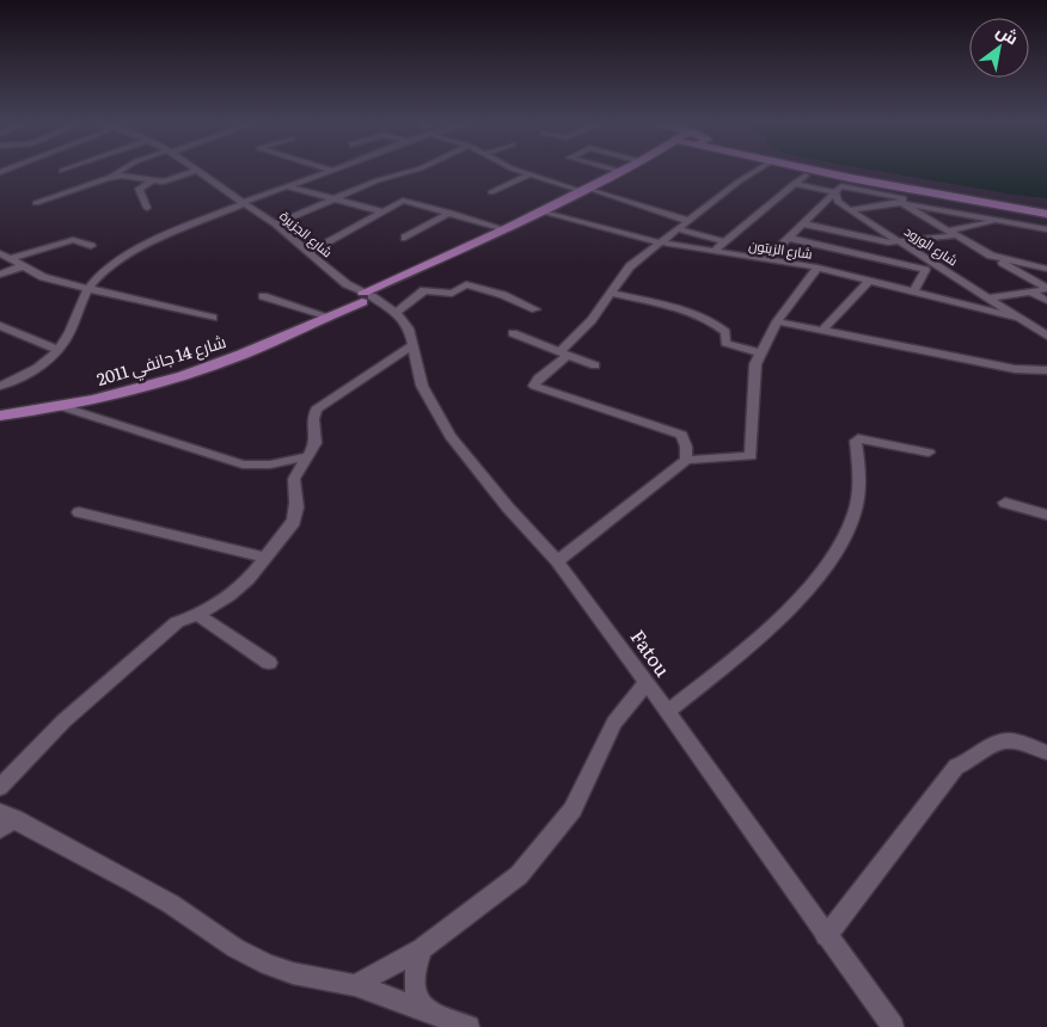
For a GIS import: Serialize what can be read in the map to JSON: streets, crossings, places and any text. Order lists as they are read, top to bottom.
{
  "streets": {
    "main road": ["شارع 14 جانفي 2011"],
    "street": [
      "شارع الجزيرة",
      "شارع الورود",
      "شارع الزيتون",
      "Fatou"
    ]
  },
  "crossings": [
    ["شارع الجزيرة", "شارع 14 جانفي 2011"],
    ["شارع الجزيرة", "Fatou"],
    ["شارع الورود", "شارع الزيتون"],
    ["شارع الزيتون", "شارع 14 جانفي 2011"],
    ["شارع 14 جانفي 2011", "Fatou"]
  ],
  "north": "top right"
}
